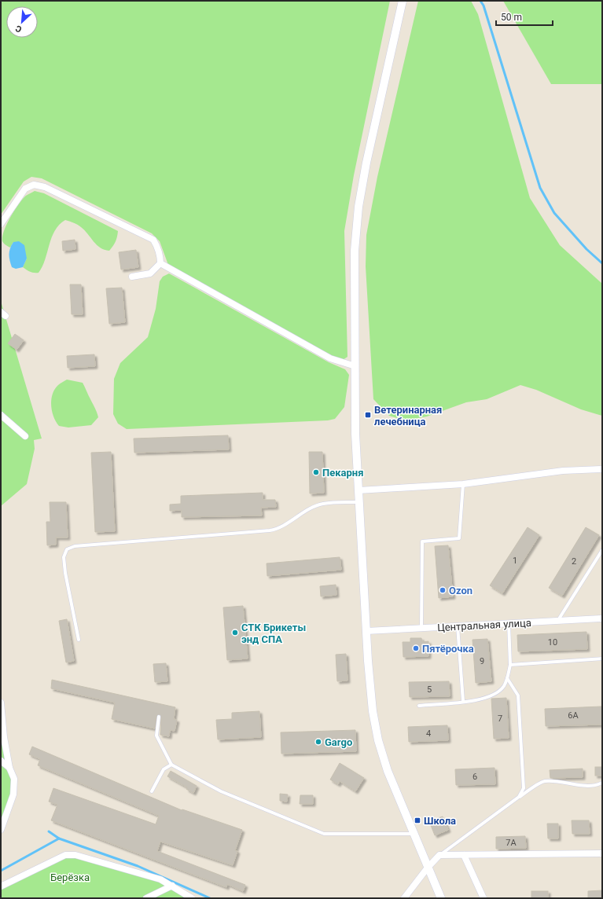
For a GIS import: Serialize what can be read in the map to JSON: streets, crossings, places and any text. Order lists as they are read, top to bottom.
{
  "streets": {
    "street": ["Центральная улица"]
  },
  "parks": ["Берёзка"],
  "places": {
    "transit": ["Ветеринарная лечебница", "Школа"],
    "other": [
      "Пекарня",
      "Ozon",
      "СТК Брикеты энд СПА",
      "Пятёрочка",
      "Gargo"
    ]
  },
  "house_numbers": [
    "1",
    "2",
    "10",
    "9",
    "5",
    "6А",
    "7",
    "4",
    "6",
    "7А"
  ],
  "scale_bar": "50 m",
  "north": "bottom left"
}
